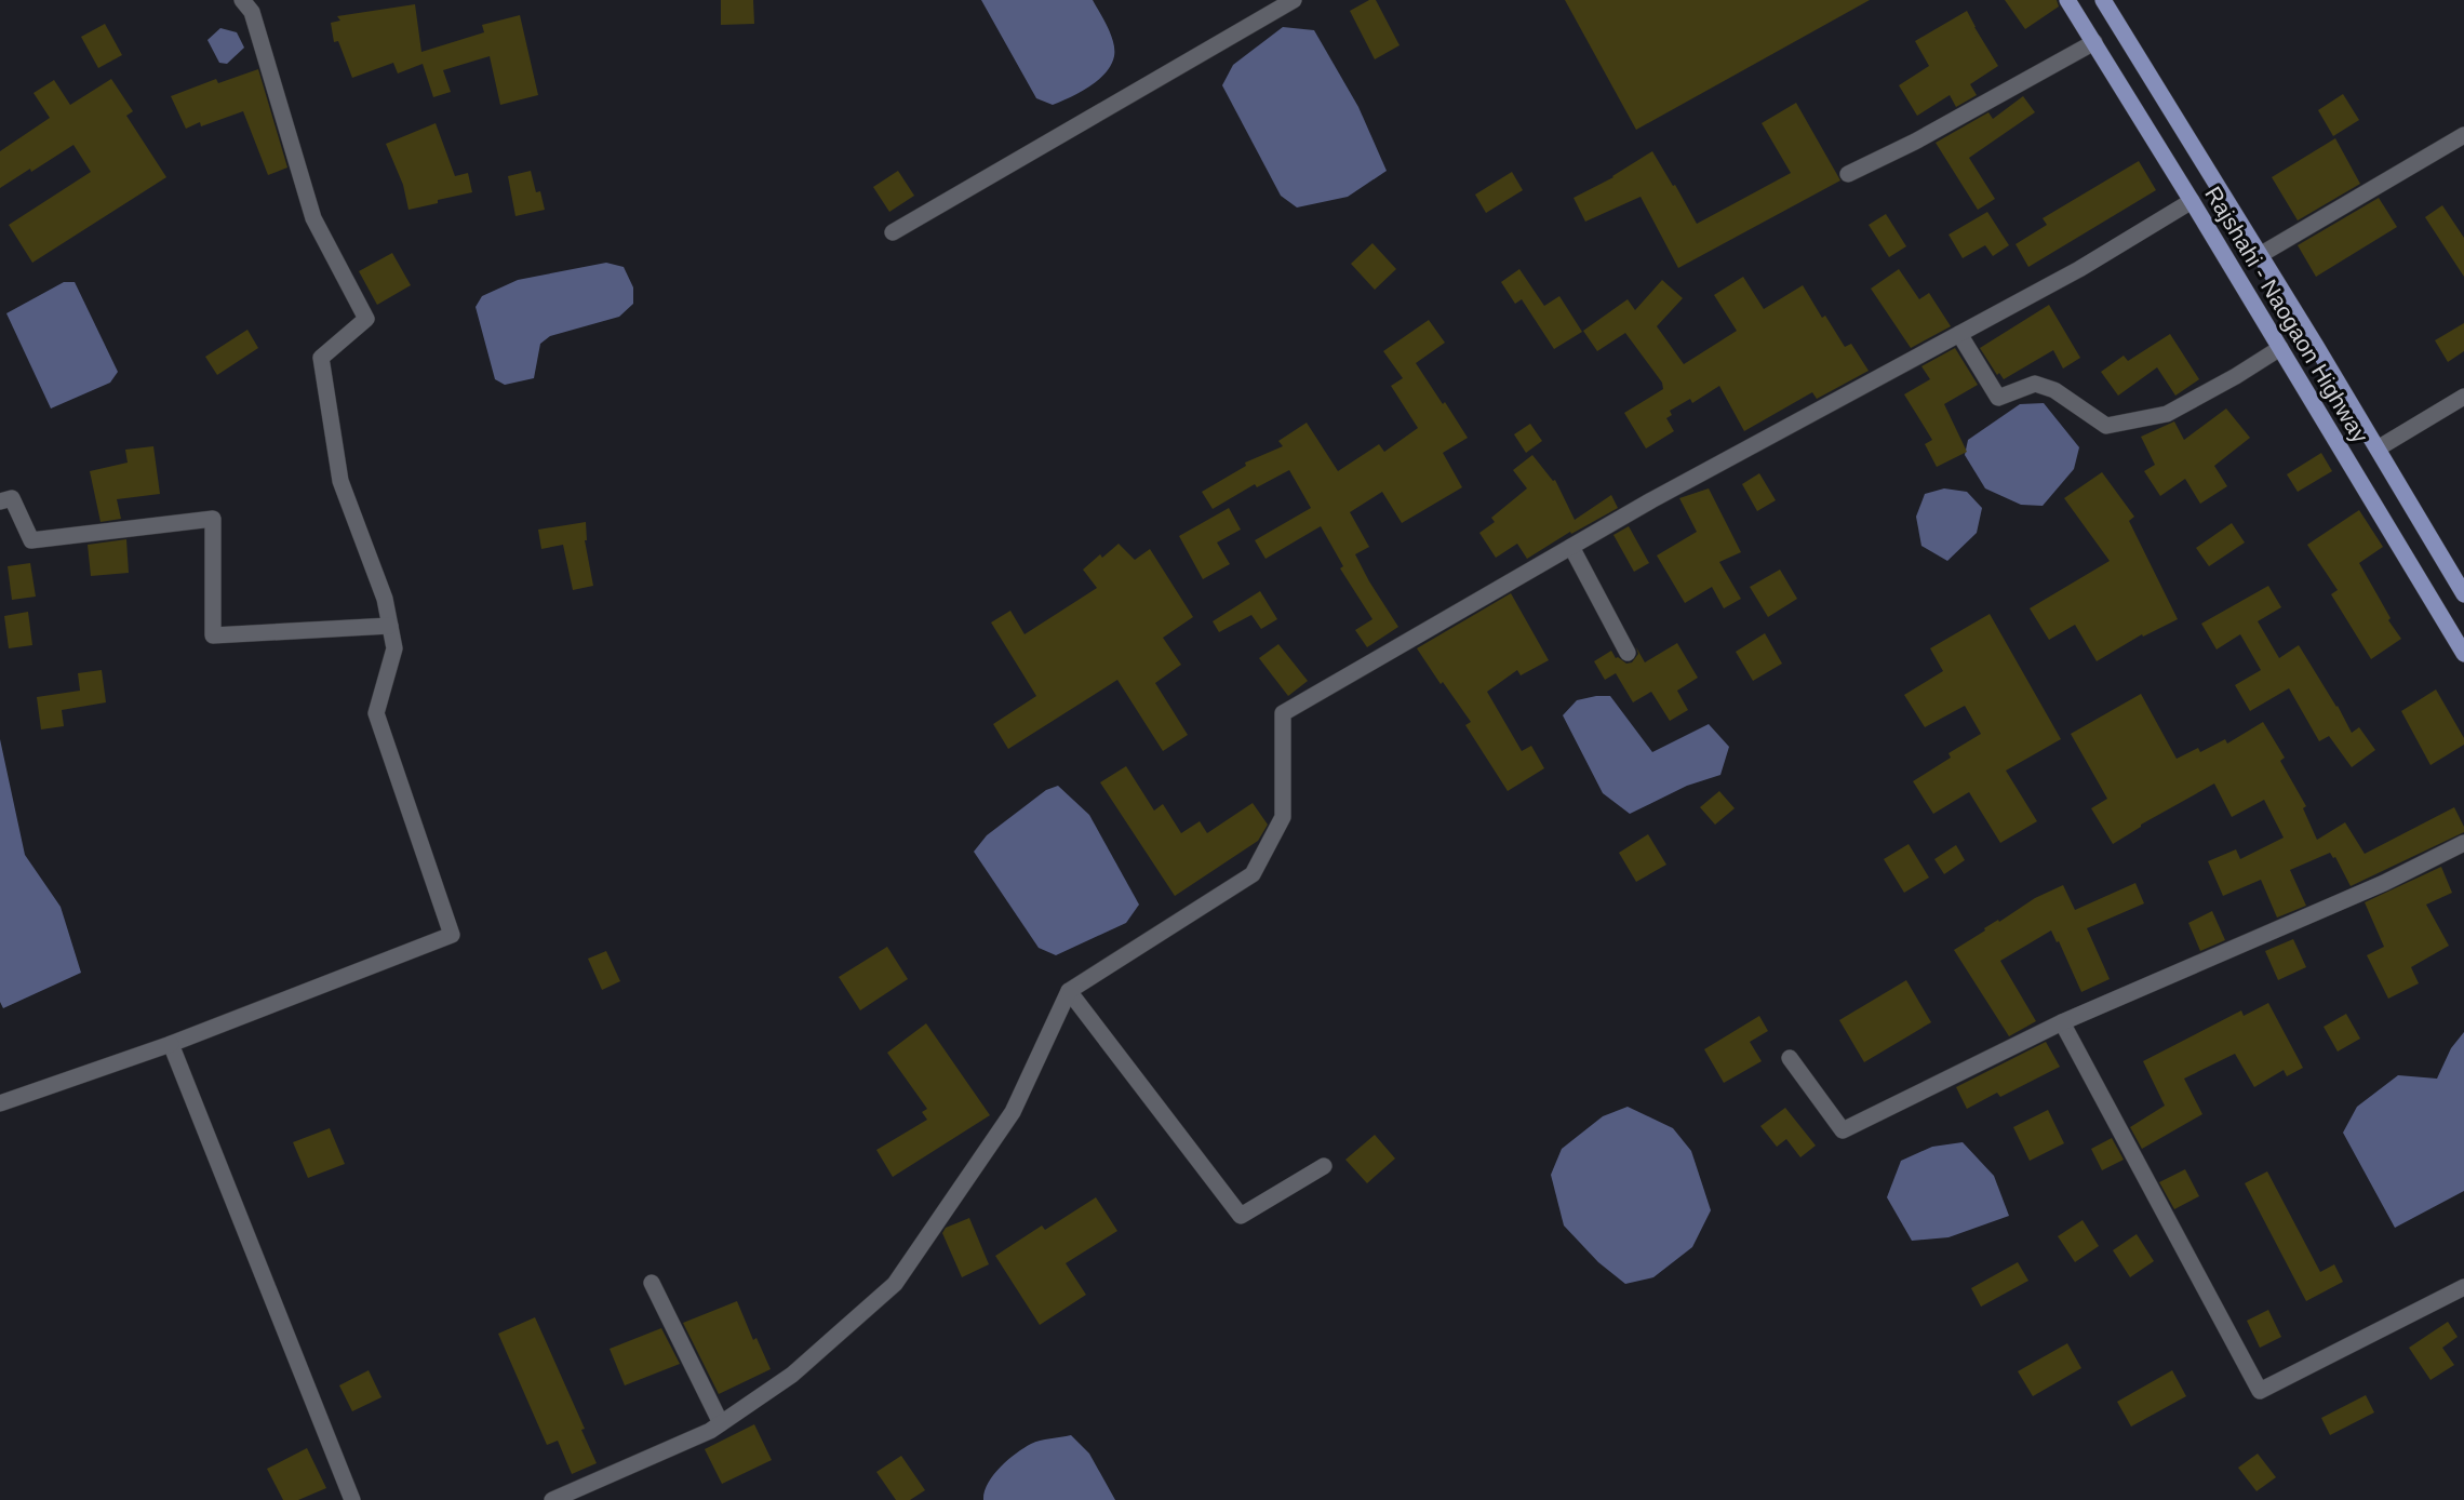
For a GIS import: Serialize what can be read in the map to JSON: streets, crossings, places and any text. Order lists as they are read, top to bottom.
{
  "streets": {
    "main road": ["Rajshahi - Naogaon Highway"]
  }
}
